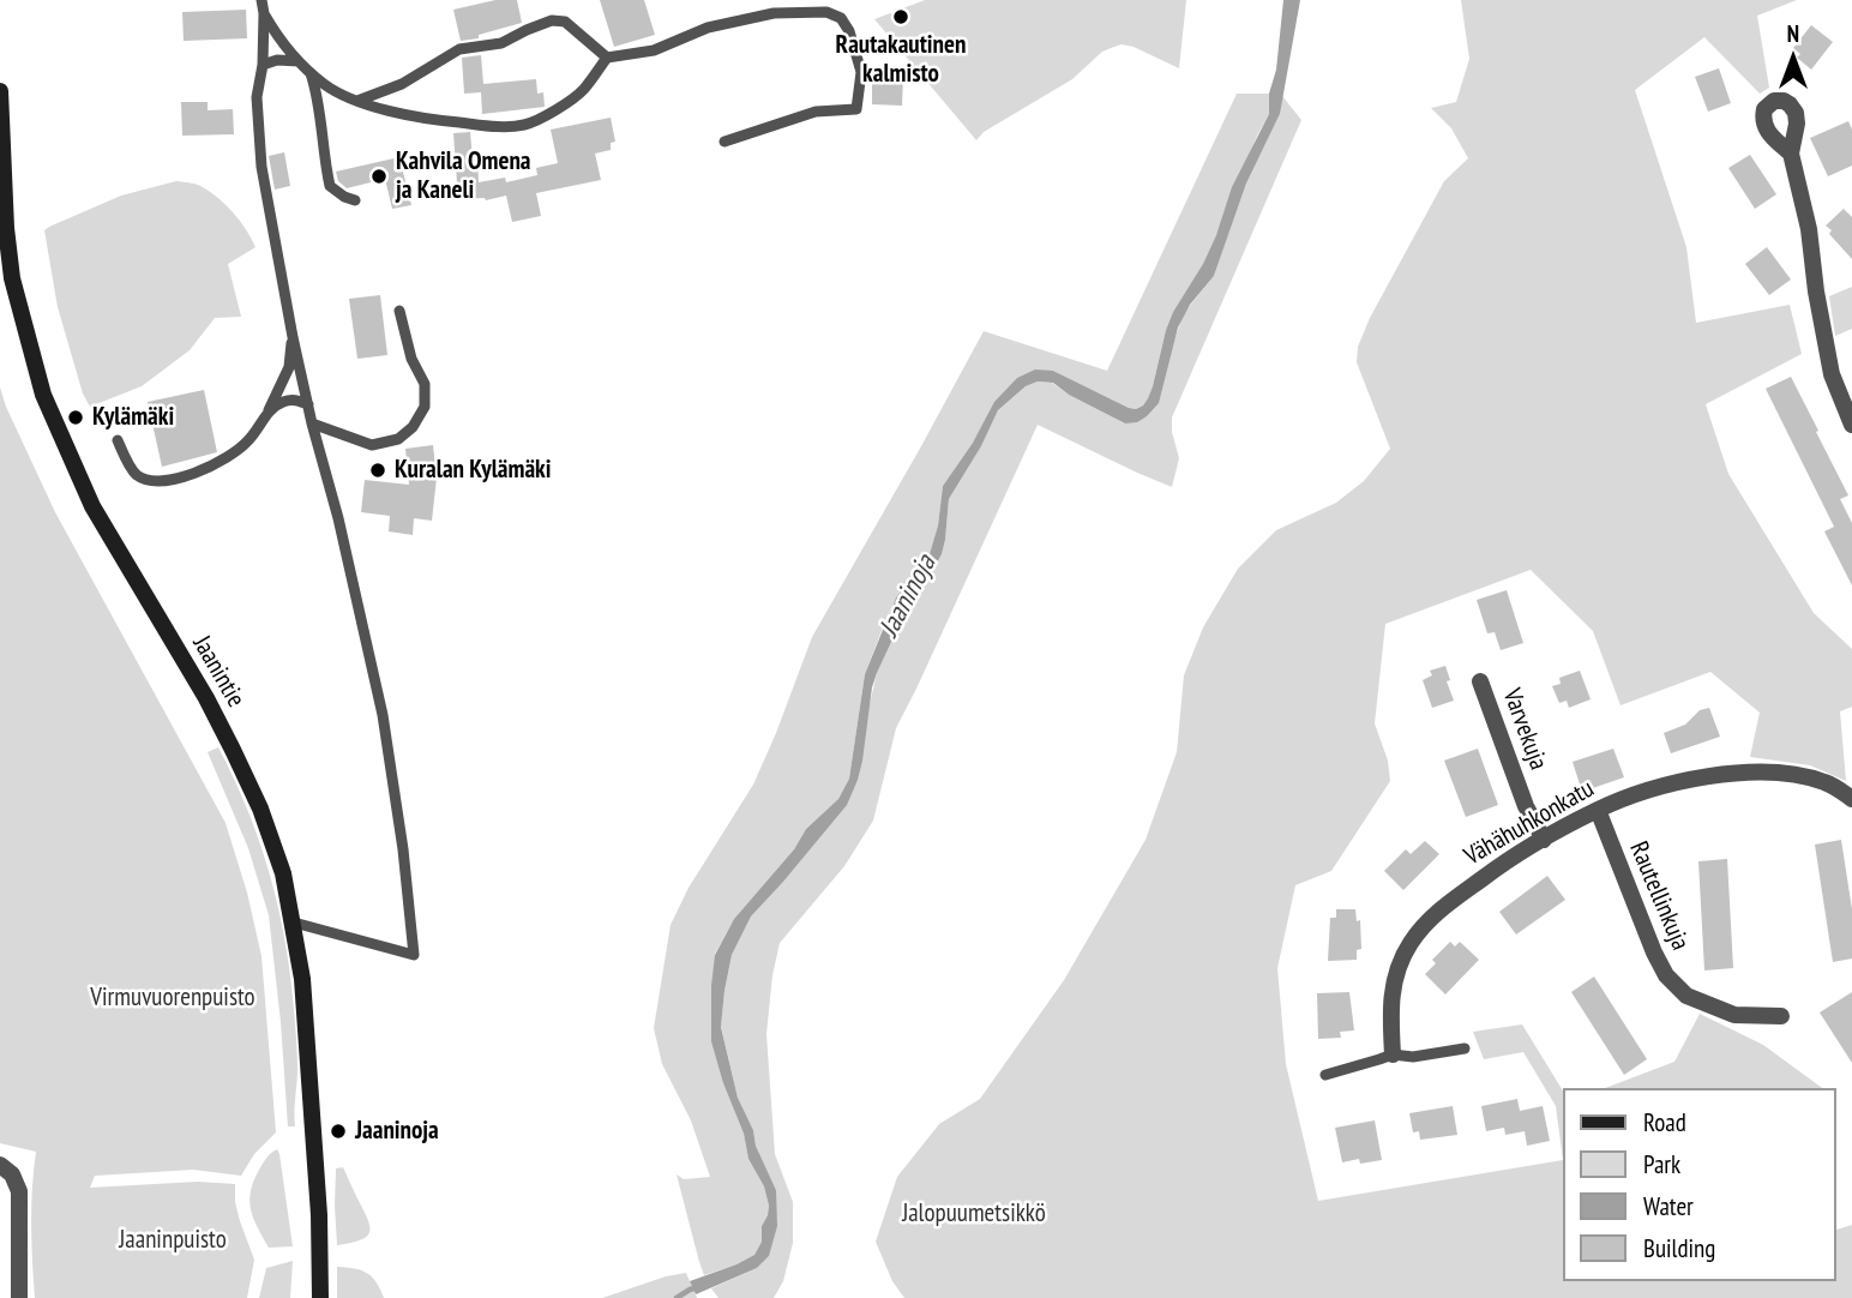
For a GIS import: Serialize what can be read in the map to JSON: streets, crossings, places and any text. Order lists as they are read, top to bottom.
{
  "streets": {
    "main road": ["Jaanintie"],
    "street": ["Varvekuja", "Vähähuhkonkatu", "Rautellinkuja"]
  },
  "crossings": [
    ["Varvekuja", "Vähähuhkonkatu"],
    ["Vähähuhkonkatu", "Rautellinkuja"]
  ],
  "water": ["Jaaninoja"],
  "parks": ["Virmuvuorenpuisto", "Jalopuumetsikkö", "Jaaninpuisto"],
  "places": [
    "Rautakautinen kalmisto",
    "Kahvila Omena ja Kaneli",
    "Kylämäki",
    "Kuralan Kylämäki",
    "Jaaninoja"
  ],
  "legend": [
    "Road",
    "Park",
    "Water",
    "Building"
  ],
  "north": "top"
}
